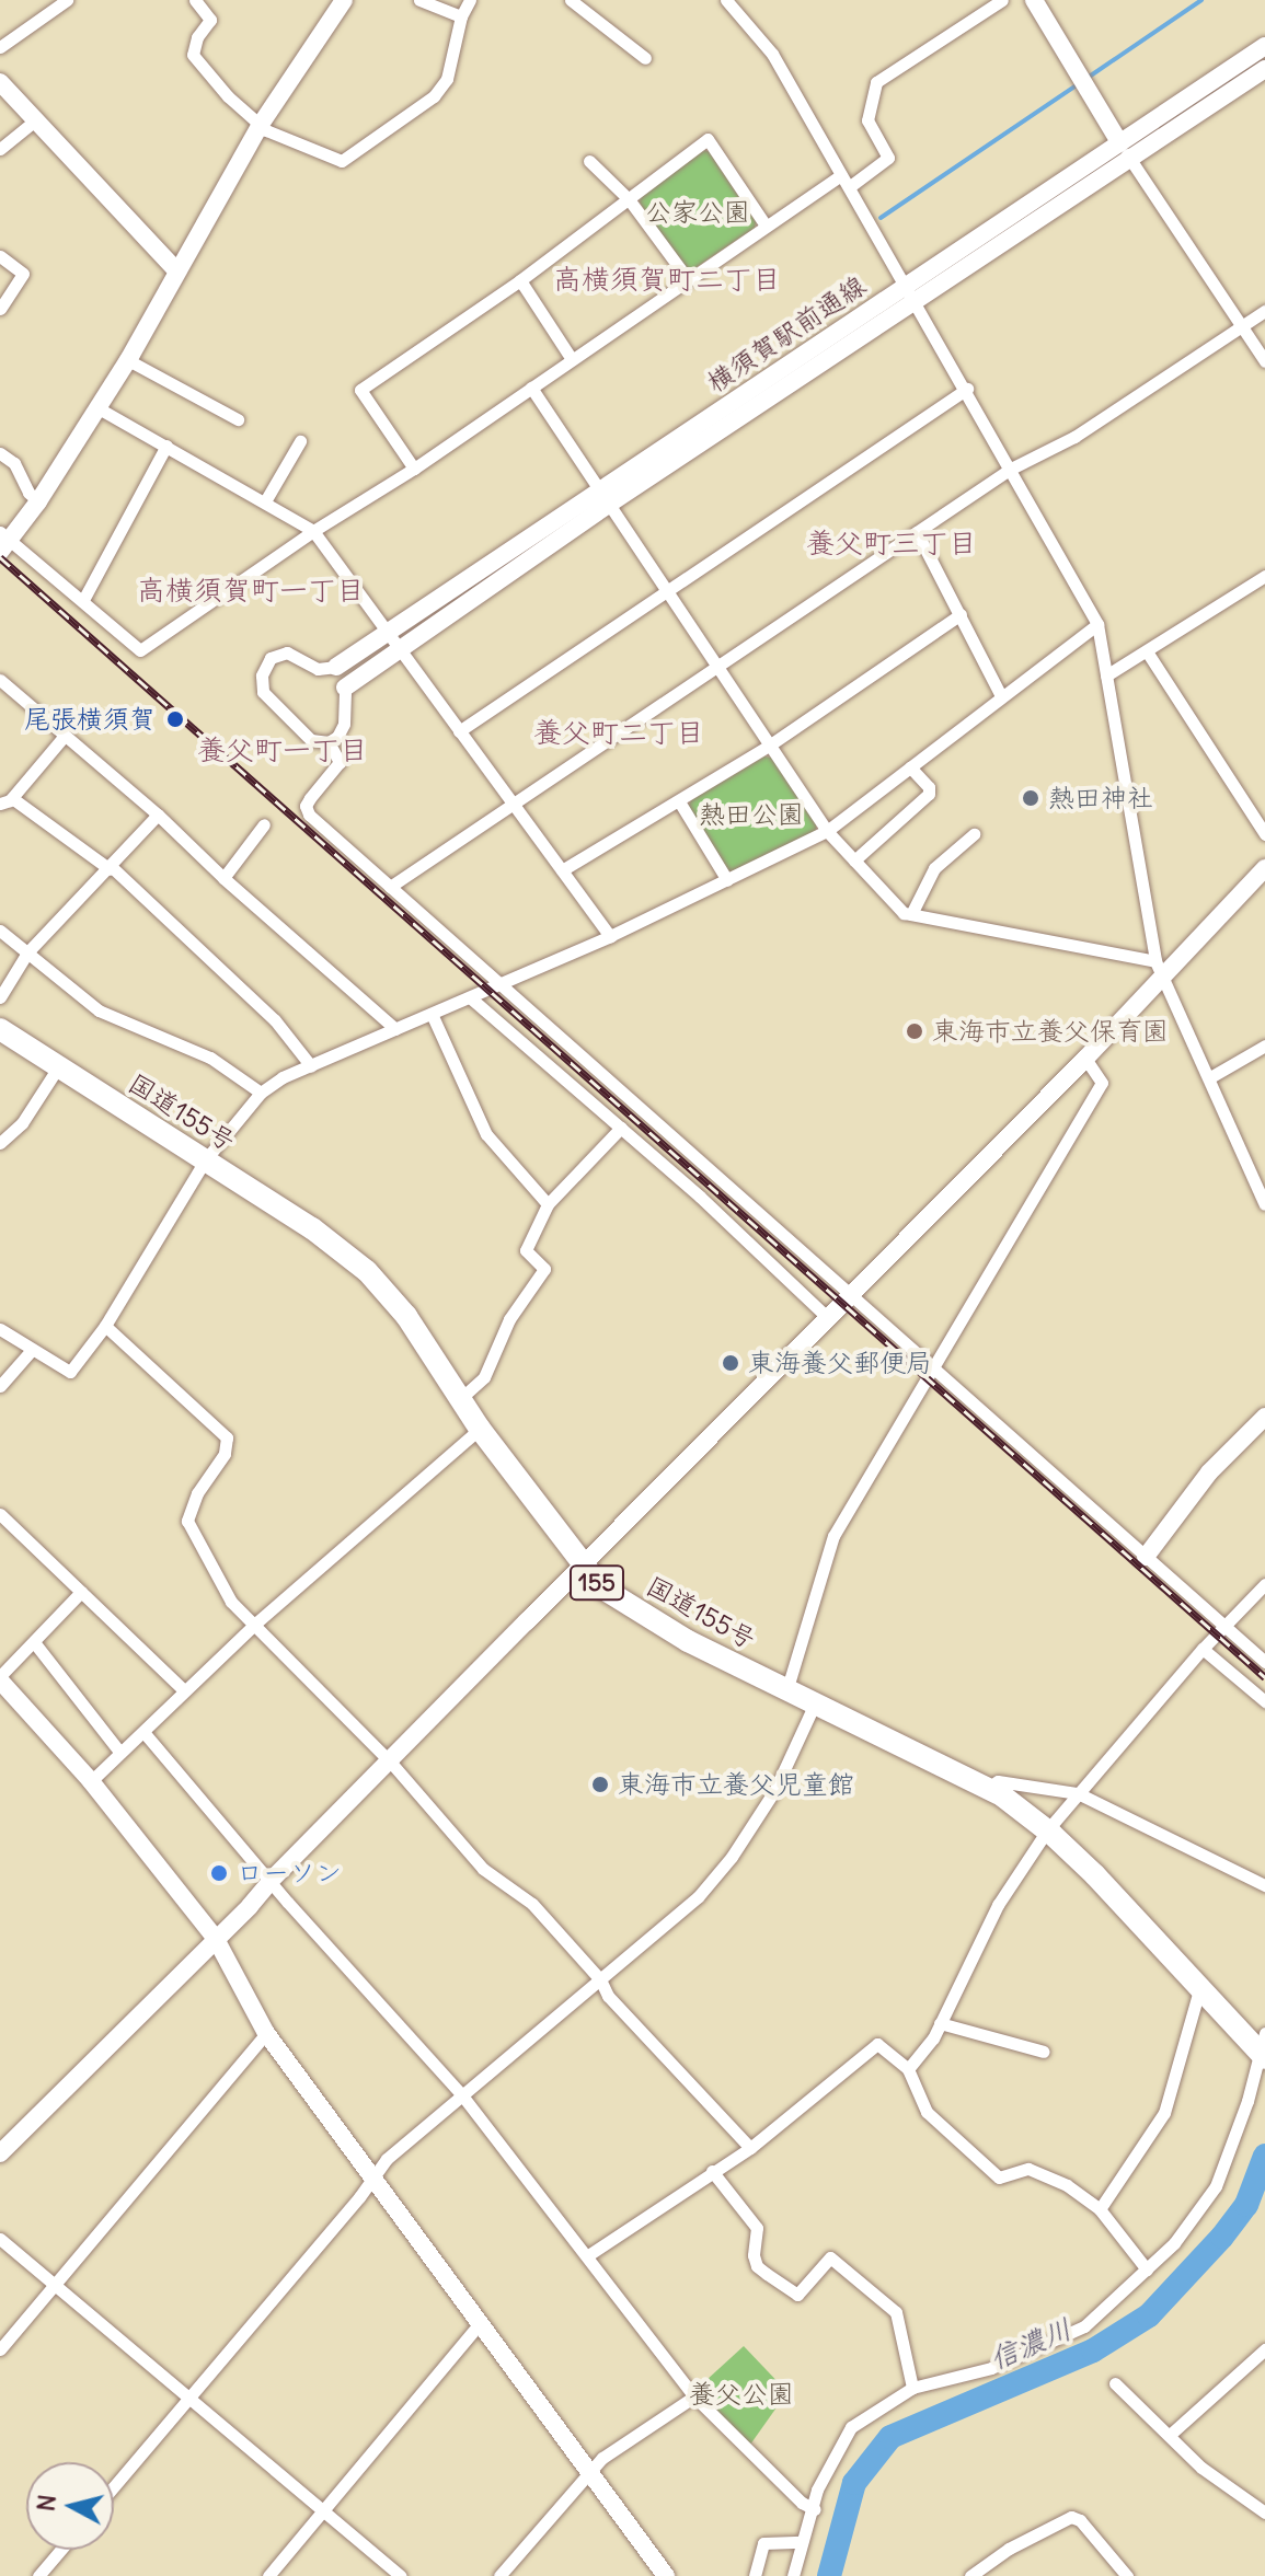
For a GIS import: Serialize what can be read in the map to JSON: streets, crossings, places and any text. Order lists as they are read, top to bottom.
{
  "streets": {
    "highway": ["国道155号", "155"],
    "street": ["横須賀駅前通線"]
  },
  "districts": [
    "高横須賀町二丁目",
    "養父町三丁目",
    "高横須賀町一丁目",
    "養父町二丁目",
    "養父町一丁目"
  ],
  "water": ["信濃川"],
  "parks": ["公家公園", "熱田公園", "養父公園"],
  "places": [
    "尾張横須賀",
    "熱田神社",
    "東海市立養父保育園",
    "東海養父郵便局",
    "東海市立養父児童館",
    "ローソン"
  ],
  "north": "left"
}
